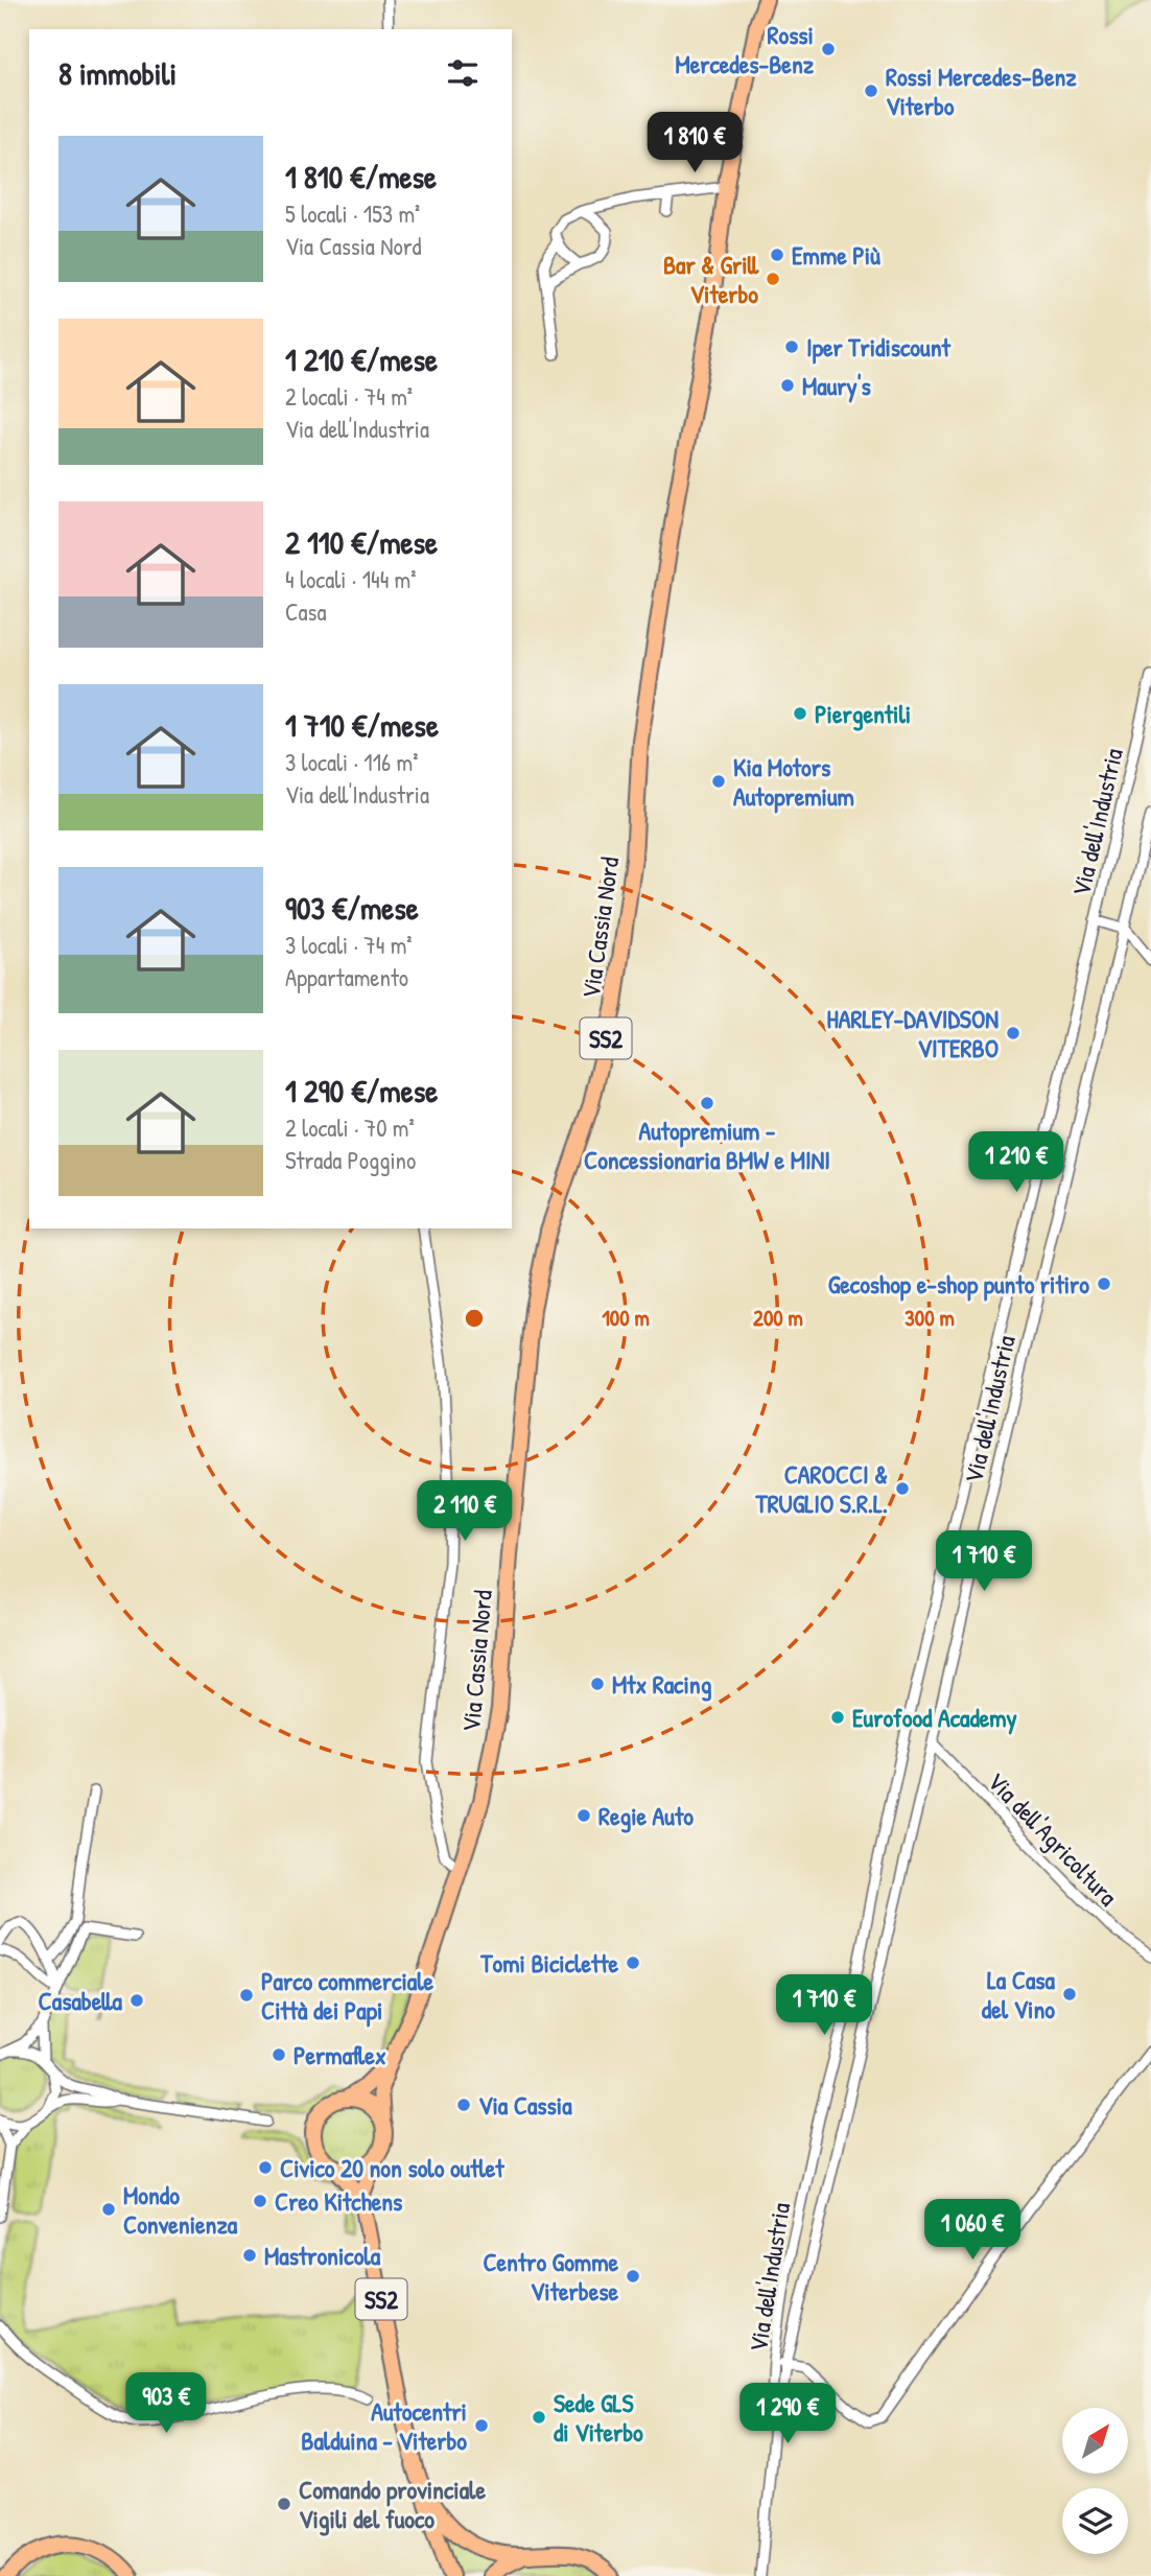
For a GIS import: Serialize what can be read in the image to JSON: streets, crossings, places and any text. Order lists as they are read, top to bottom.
{
  "streets": {
    "main road": ["Via Cassia Nord", "SS2"],
    "street": ["Via dell'Industria", "Via dell'Agricoltura"]
  },
  "crossings": [
    ["Via dell'Industria", "Via dell'Agricoltura"],
    ["Via Cassia Nord", "SS2"]
  ],
  "places": [
    "Rossi Mercedes-Benz",
    "Rossi Mercedes-Benz Viterbo",
    "Emme Più",
    "Bar & Grill Viterbo",
    "Iper Tridiscount",
    "Maury's",
    "Piergentili",
    "Kia Motors Autopremium",
    "HARLEY-DAVIDSON VITERBO",
    "Autopremium - Concessionaria BMW e MINI",
    "Gecoshop e-shop punto ritiro",
    "CAROCCI & TRUGLIO S.R.L.",
    "Mtx Racing",
    "Eurofood Academy",
    "Regie Auto",
    "Tomi Biciclette",
    "La Casa del Vino",
    "Parco commerciale Città dei Papi",
    "Casabella",
    "Permaflex",
    "Via Cassia",
    "Civico 20 non solo outlet",
    "Creo Kitchens",
    "Mondo Convenienza",
    "Mastronicola",
    "Centro Gomme Viterbese",
    "Sede GLS di Viterbo",
    "Autocentri Balduina - Viterbo",
    "Comando provinciale Vigili del fuoco"
  ],
  "north": "top right",
  "page": {
    "heading": "8 immobili",
    "price": [
      "1 810 €",
      "1 210 €",
      "2 110 €",
      "1 710 €",
      "1 710 €",
      "1 060 €",
      "903 €",
      "1 290 €"
    ],
    "list": [
      {
        "name": "1 810 €/mese",
        "note": "5 locali · 153 m² · Via Cassia Nord"
      },
      {
        "name": "1 210 €/mese",
        "note": "2 locali · 74 m² · Via dell'Industria"
      },
      {
        "name": "2 110 €/mese",
        "note": "4 locali · 144 m² · Casa"
      },
      {
        "name": "1 710 €/mese",
        "note": "3 locali · 116 m² · Via dell'Industria"
      },
      {
        "name": "903 €/mese",
        "note": "3 locali · 74 m² · Appartamento"
      },
      {
        "name": "1 290 €/mese",
        "note": "2 locali · 70 m² · Strada Poggino"
      }
    ]
  },
  "rings": ["100 m", "200 m", "300 m"]
}
